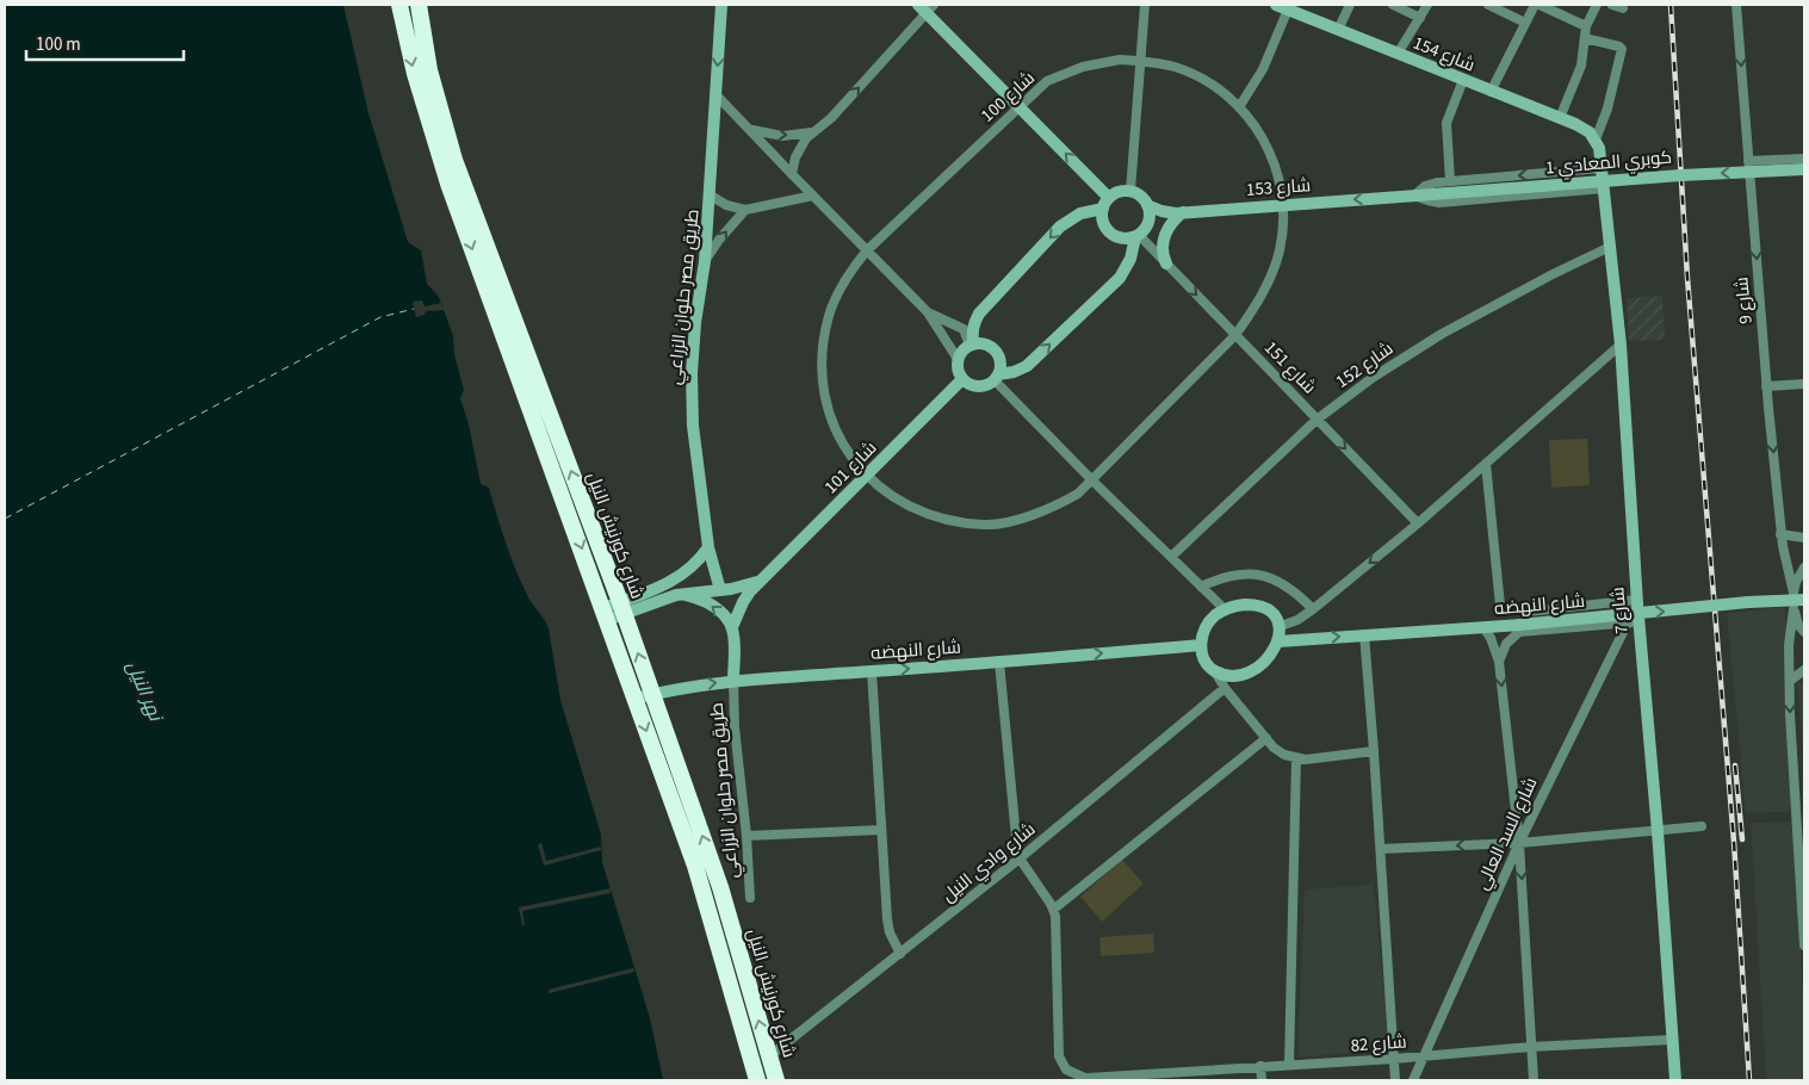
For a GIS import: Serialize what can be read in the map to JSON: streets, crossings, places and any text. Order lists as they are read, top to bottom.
{
  "streets": {
    "highway": ["شارع كورنيش النيل"],
    "street": [
      "شارع 154",
      "شارع 100",
      "كوبري المعادي 1",
      "شارع 153",
      "طريق مصر حلوان الزراعي",
      "شارع 9",
      "شارع 152",
      "شارع 151",
      "شارع 101",
      "شارع النهضه",
      "شارع 7",
      "شارع السد العالي",
      "شارع وادي النيل",
      "شارع 82"
    ]
  },
  "crossings": [
    ["شارع 154", "شارع 7"],
    ["شارع 100", "شارع 153"],
    ["شارع 100", "شارع 151"],
    ["شارع 100", "شارع 101"],
    ["كوبري المعادي 1", "شارع 153"],
    ["شارع 153", "شارع 151"],
    ["شارع 153", "شارع 7"],
    ["طريق مصر حلوان الزراعي", "شارع 101"],
    ["طريق مصر حلوان الزراعي", "شارع النهضه"],
    ["شارع 152", "شارع 151"],
    ["شارع 152", "شارع 7"],
    ["شارع كورنيش النيل", "شارع النهضه"],
    ["شارع كورنيش النيل", "شارع وادي النيل"],
    ["شارع النهضه", "شارع 7"],
    ["شارع النهضه", "شارع السد العالي"],
    ["شارع 7", "شارع السد العالي"],
    ["شارع 7", "شارع 82"],
    ["شارع السد العالي", "شارع 82"]
  ],
  "one_way": ["كوبري المعادي 1", "شارع 9", "شارع 151"],
  "water": ["نهر النيل"],
  "scale_bar": "100 m"
}
